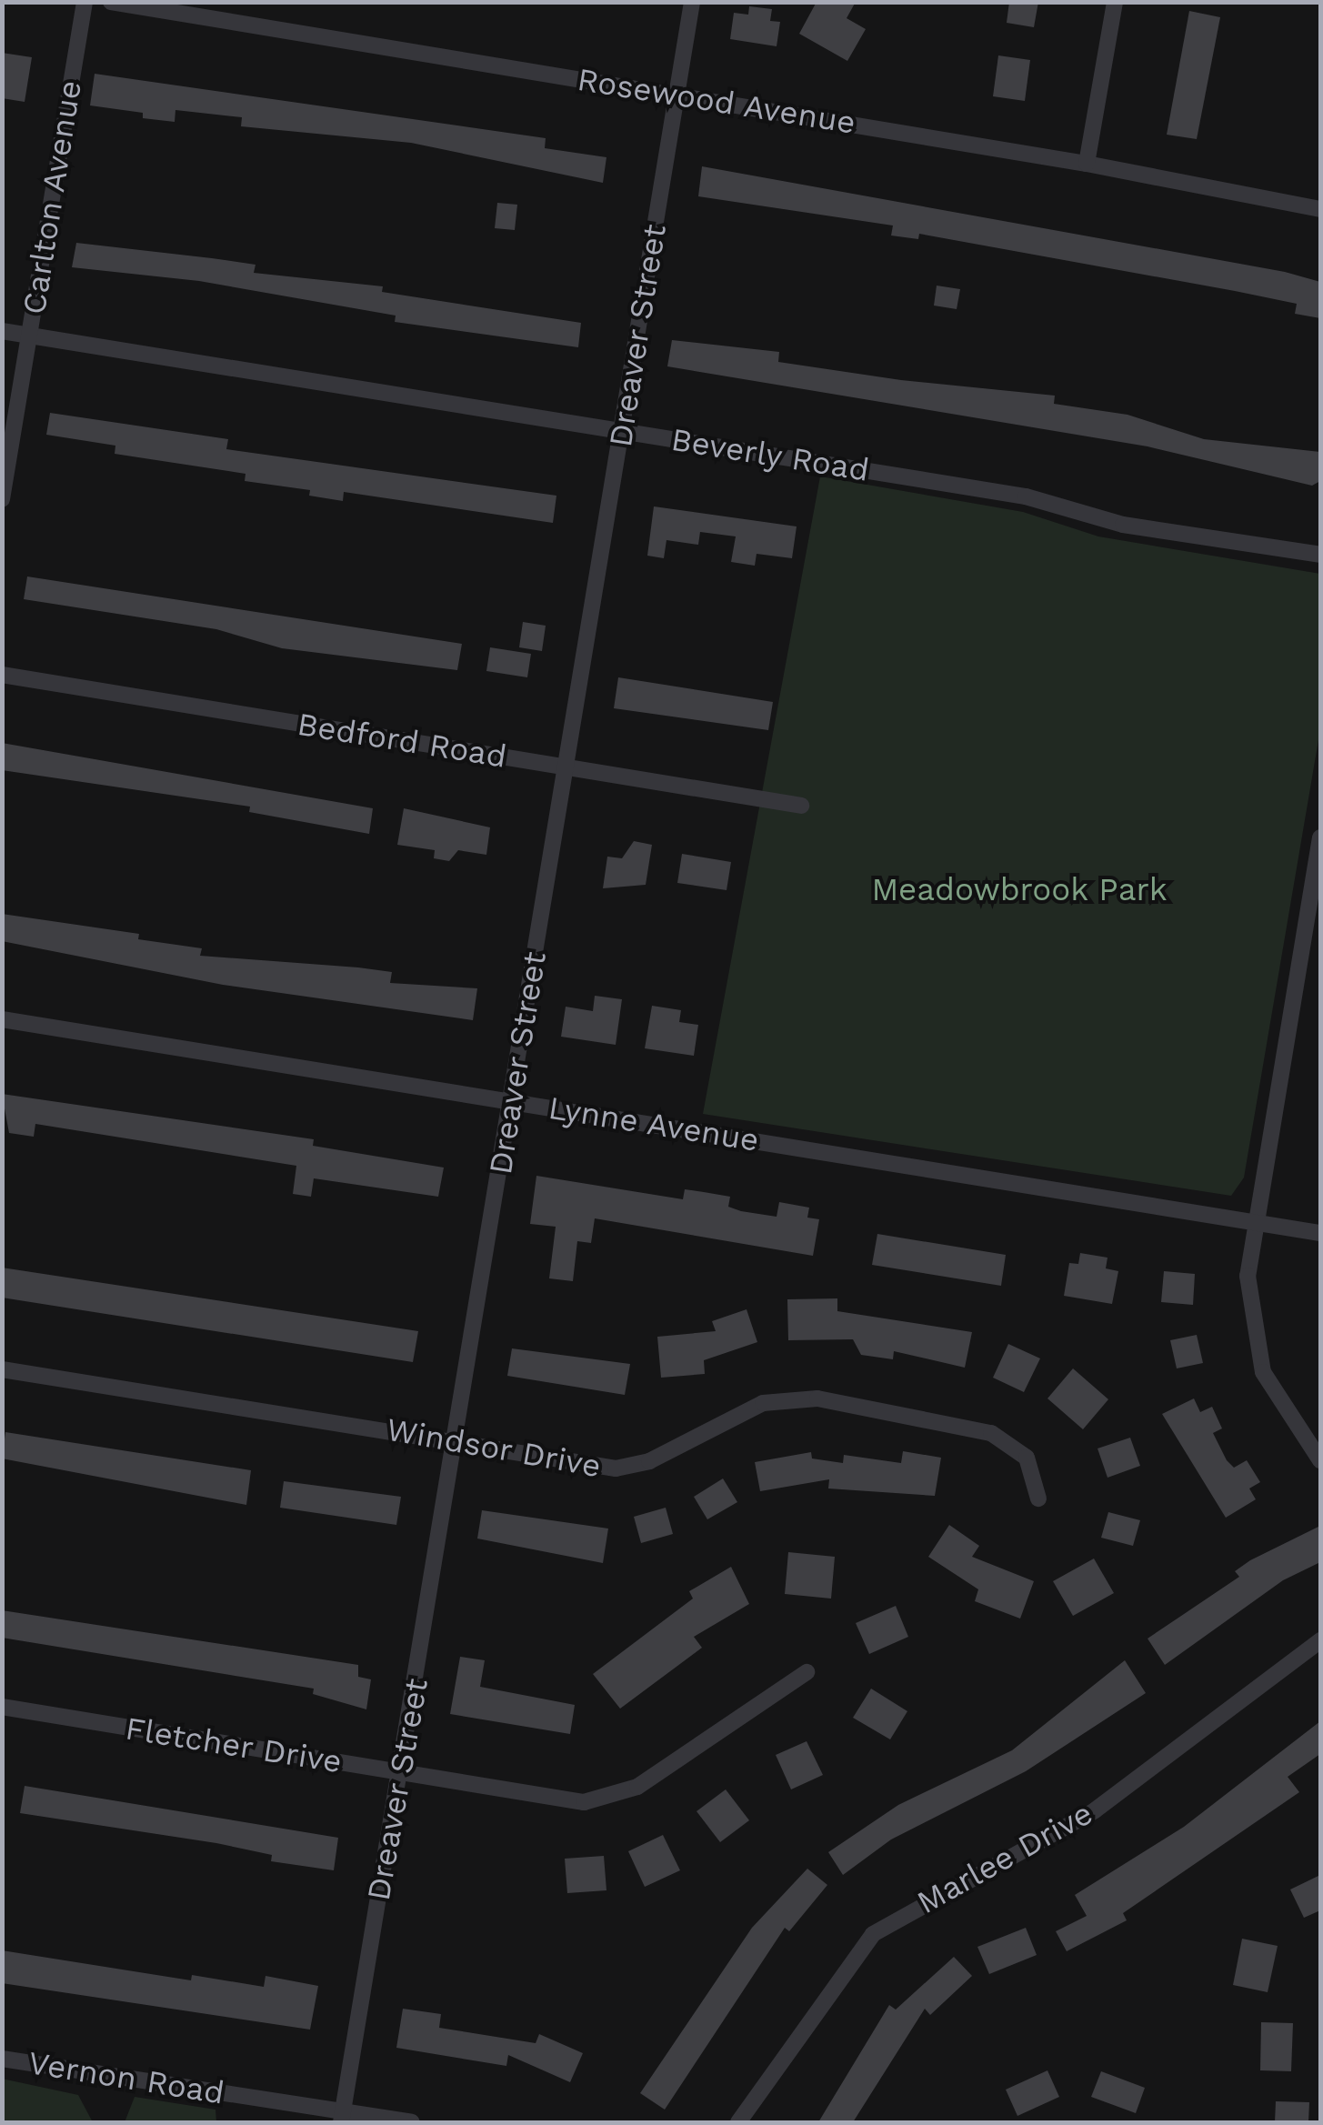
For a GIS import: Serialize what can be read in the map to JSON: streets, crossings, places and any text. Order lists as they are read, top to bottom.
{
  "streets": {
    "street": [
      "Rosewood Avenue",
      "Carlton Avenue",
      "Dreaver Street",
      "Beverly Road",
      "Bedford Road",
      "Lynne Avenue",
      "Windsor Drive",
      "Fletcher Drive",
      "Marlee Drive",
      "Vernon Road"
    ]
  },
  "crossings": [
    ["Rosewood Avenue", "Dreaver Street"],
    ["Carlton Avenue", "Beverly Road"],
    ["Dreaver Street", "Beverly Road"],
    ["Dreaver Street", "Bedford Road"],
    ["Dreaver Street", "Lynne Avenue"],
    ["Dreaver Street", "Windsor Drive"],
    ["Dreaver Street", "Fletcher Drive"],
    ["Dreaver Street", "Vernon Road"]
  ],
  "parks": ["Meadowbrook Park"]
}
